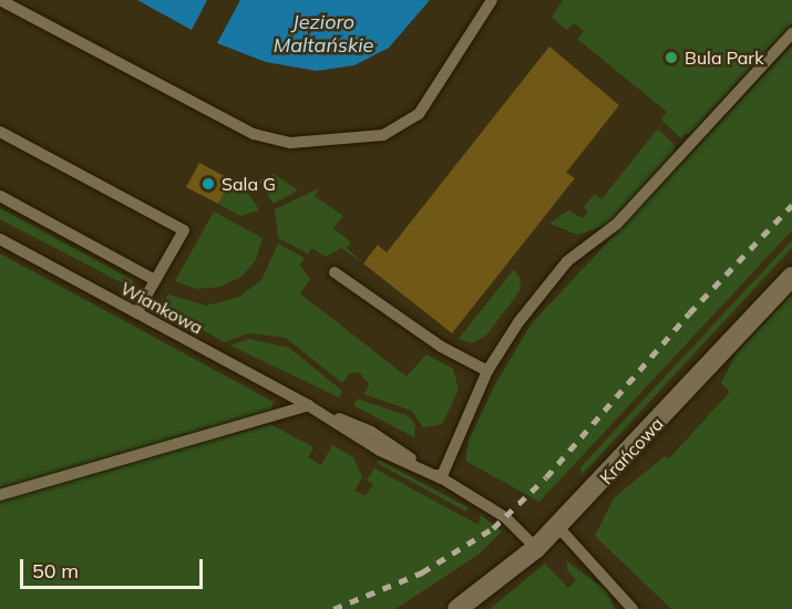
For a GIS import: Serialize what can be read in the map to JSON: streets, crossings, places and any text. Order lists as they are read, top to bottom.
{
  "streets": {
    "street": ["Krańcowa"],
    "lane": ["Wiankowa"]
  },
  "crossings": [
    ["Wiankowa", "Krańcowa"]
  ],
  "water": ["Jezioro Maltańskie"],
  "places": ["Bula Park", "Sala G"],
  "scale_bar": "50 m"
}
